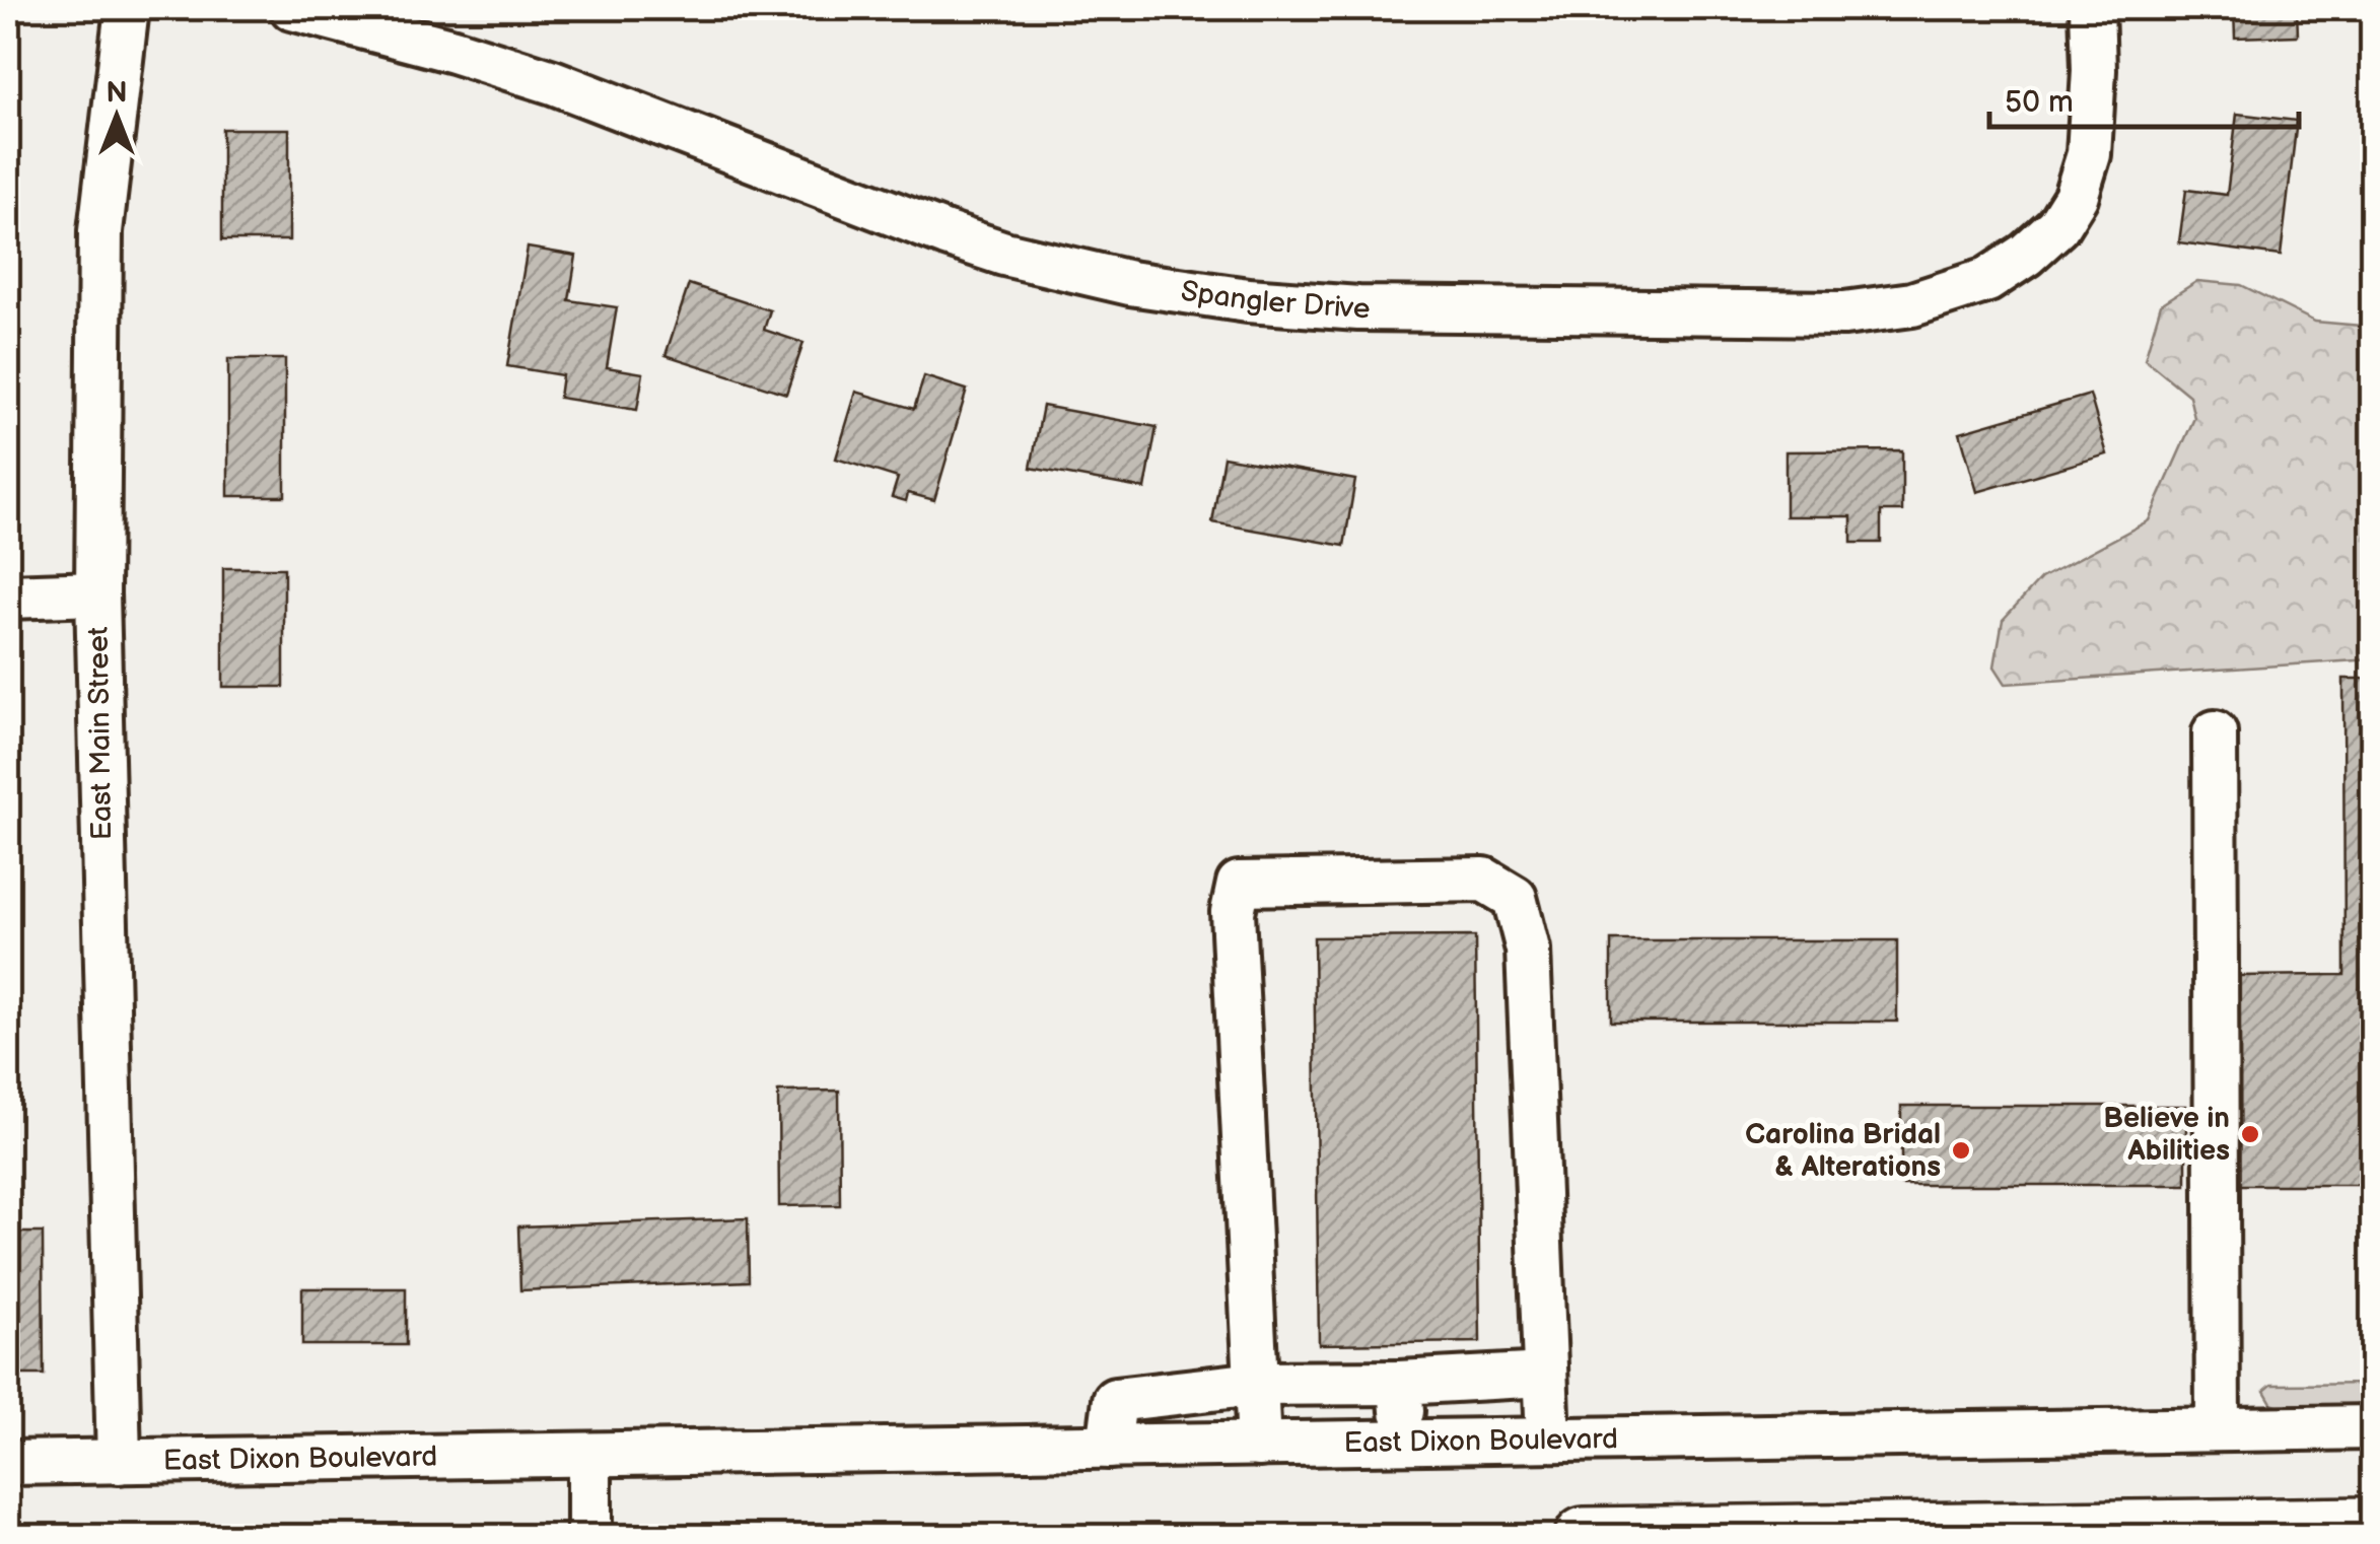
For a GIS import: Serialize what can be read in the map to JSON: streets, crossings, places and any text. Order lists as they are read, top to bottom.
{
  "streets": {
    "street": ["Spangler Drive", "East Main Street", "East Dixon Boulevard"]
  },
  "crossings": [
    ["East Main Street", "East Dixon Boulevard"]
  ],
  "places": ["Believe in Abilities", "Carolina Bridal & Alterations"],
  "scale_bar": "50 m",
  "north": "top"
}
